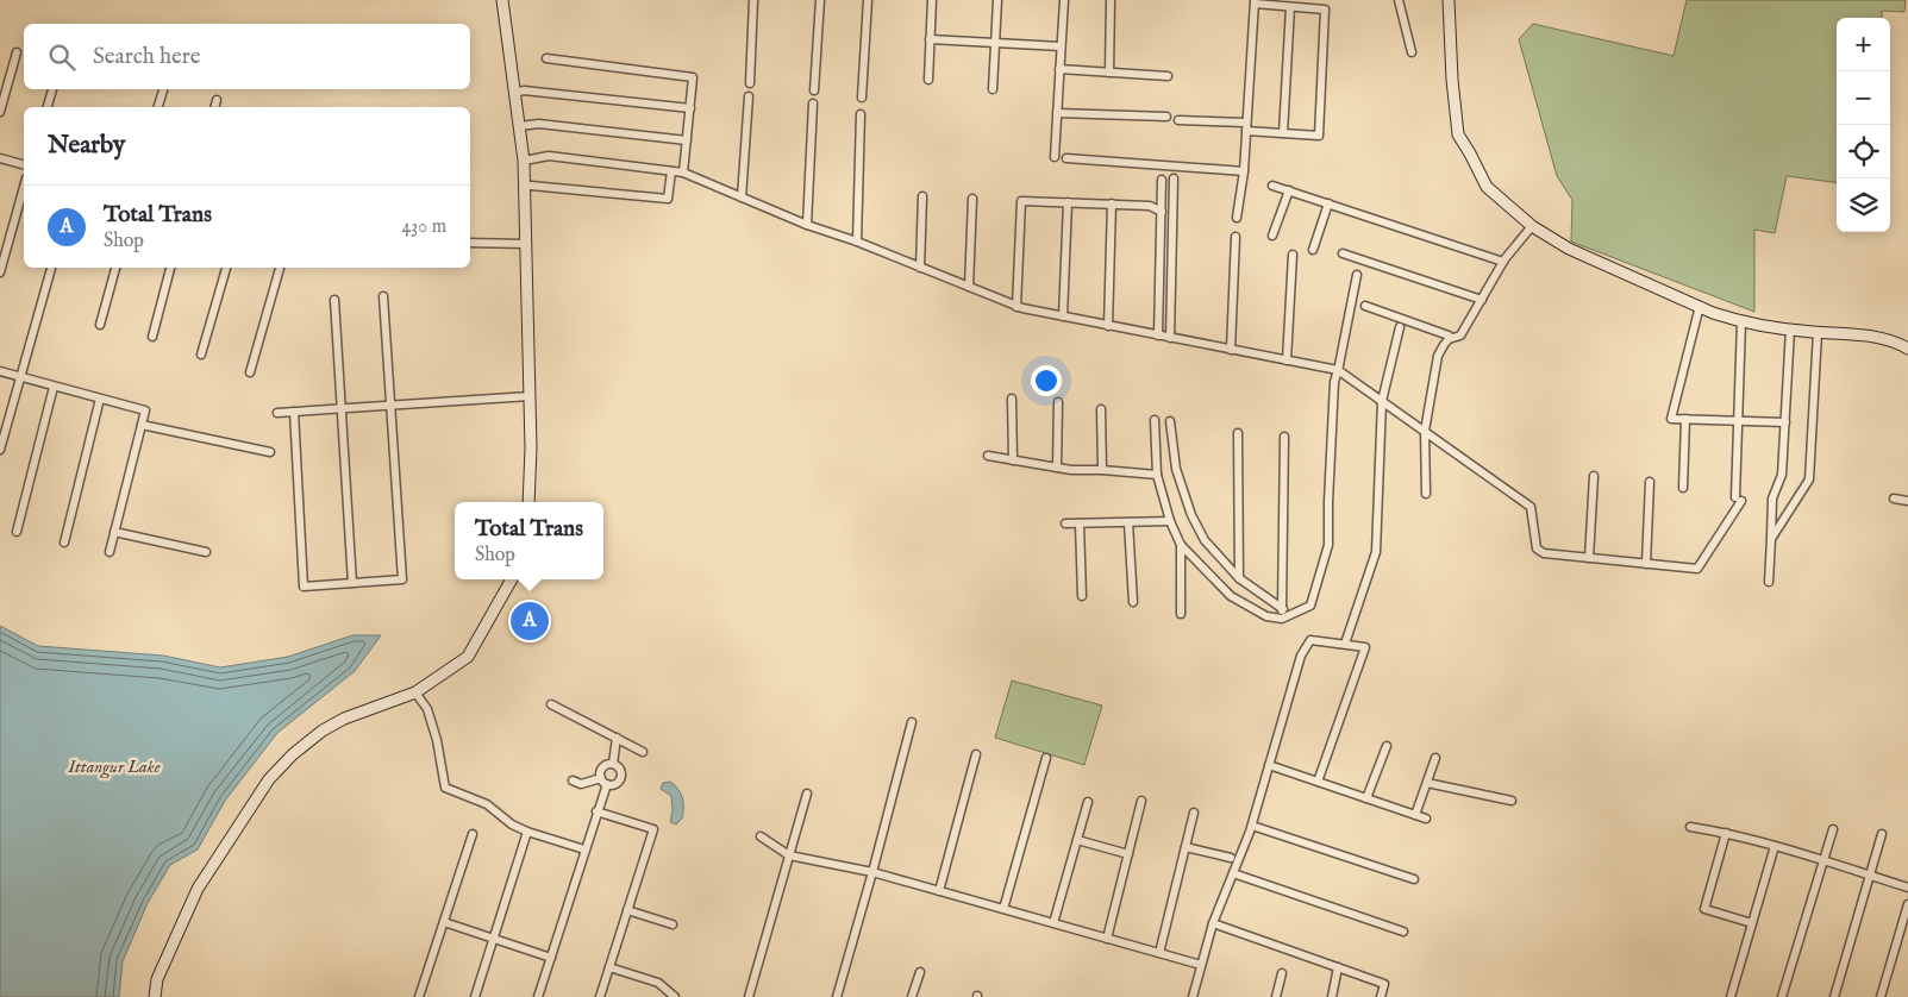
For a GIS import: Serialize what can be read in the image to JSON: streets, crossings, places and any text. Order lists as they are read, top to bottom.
{
  "water": ["Ittangur Lake"],
  "page": {
    "map_buttons": ["+", "−"],
    "search": "Search here",
    "heading": "Nearby",
    "list": [
      {
        "mark": "A",
        "name": "Total Trans",
        "note": "Shop",
        "value": "430 m"
      }
    ],
    "popup": ["Total Trans", "Shop"],
    "pins": "A"
  }
}
